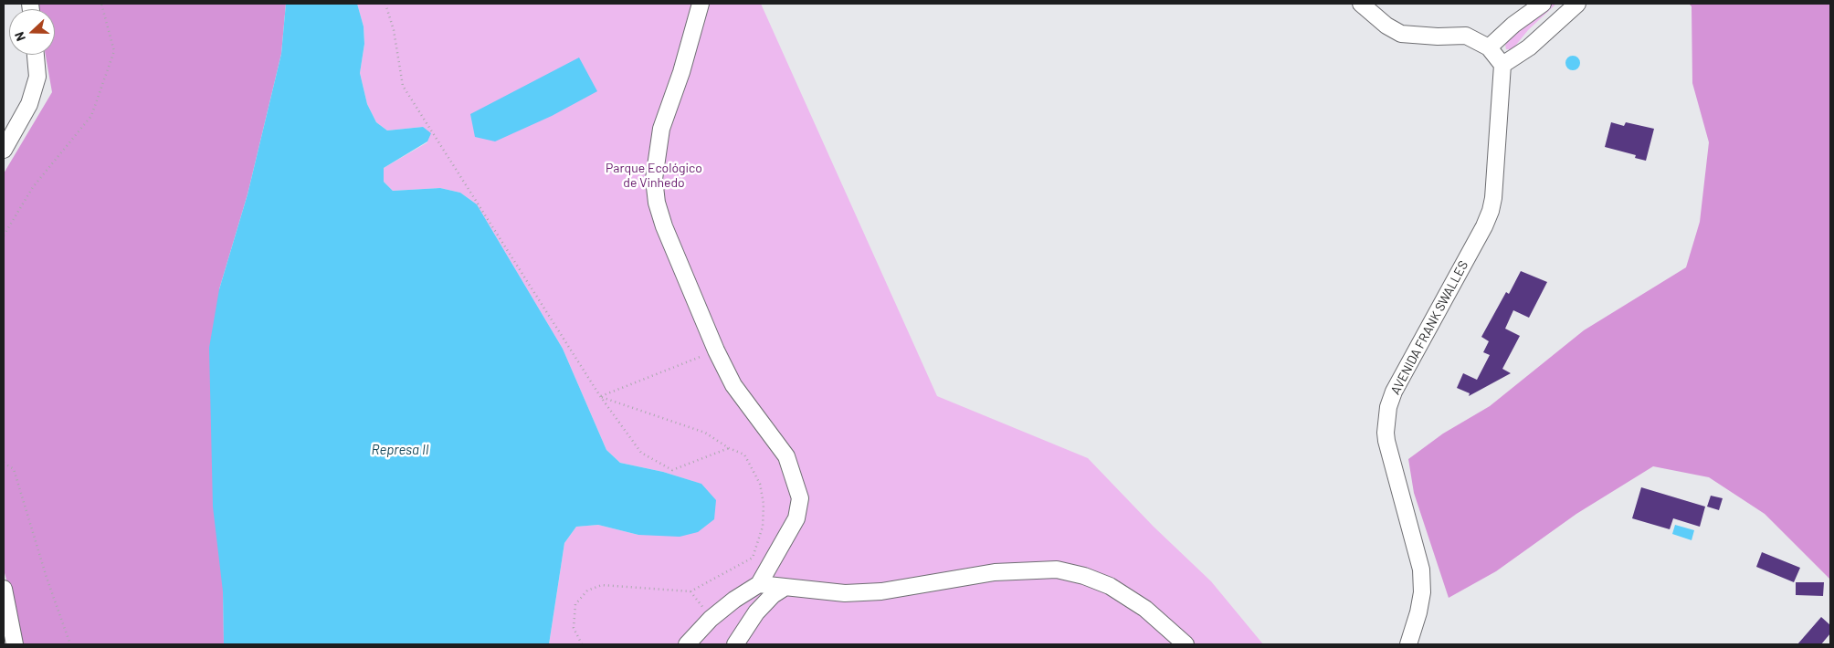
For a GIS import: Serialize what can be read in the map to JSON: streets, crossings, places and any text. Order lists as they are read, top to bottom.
{
  "streets": {
    "street": ["AVENIDA FRANK SWALLES"]
  },
  "water": ["Represa II"],
  "parks": ["Parque Ecológico de Vinhedo"],
  "north": "left"
}
